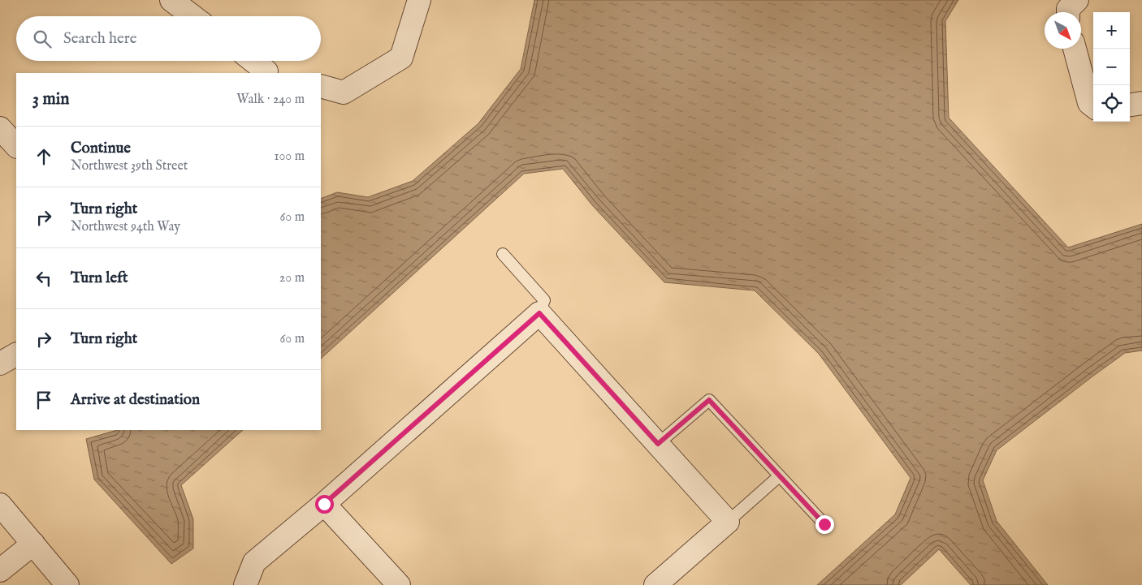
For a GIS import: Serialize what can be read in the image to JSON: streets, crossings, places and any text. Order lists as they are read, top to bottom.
{
  "north": "bottom right",
  "page": {
    "map_buttons": ["+", "−"],
    "search": "Search here",
    "heading": ["3 min", "Walk · 240 m"],
    "list": [
      ["Continue", "Northwest 39th Street", "100 m"],
      ["Turn right", "Northwest 94th Way", "60 m"],
      ["Turn left", "20 m"],
      ["Turn right", "60 m"],
      "Arrive at destination"
    ]
  }
}
